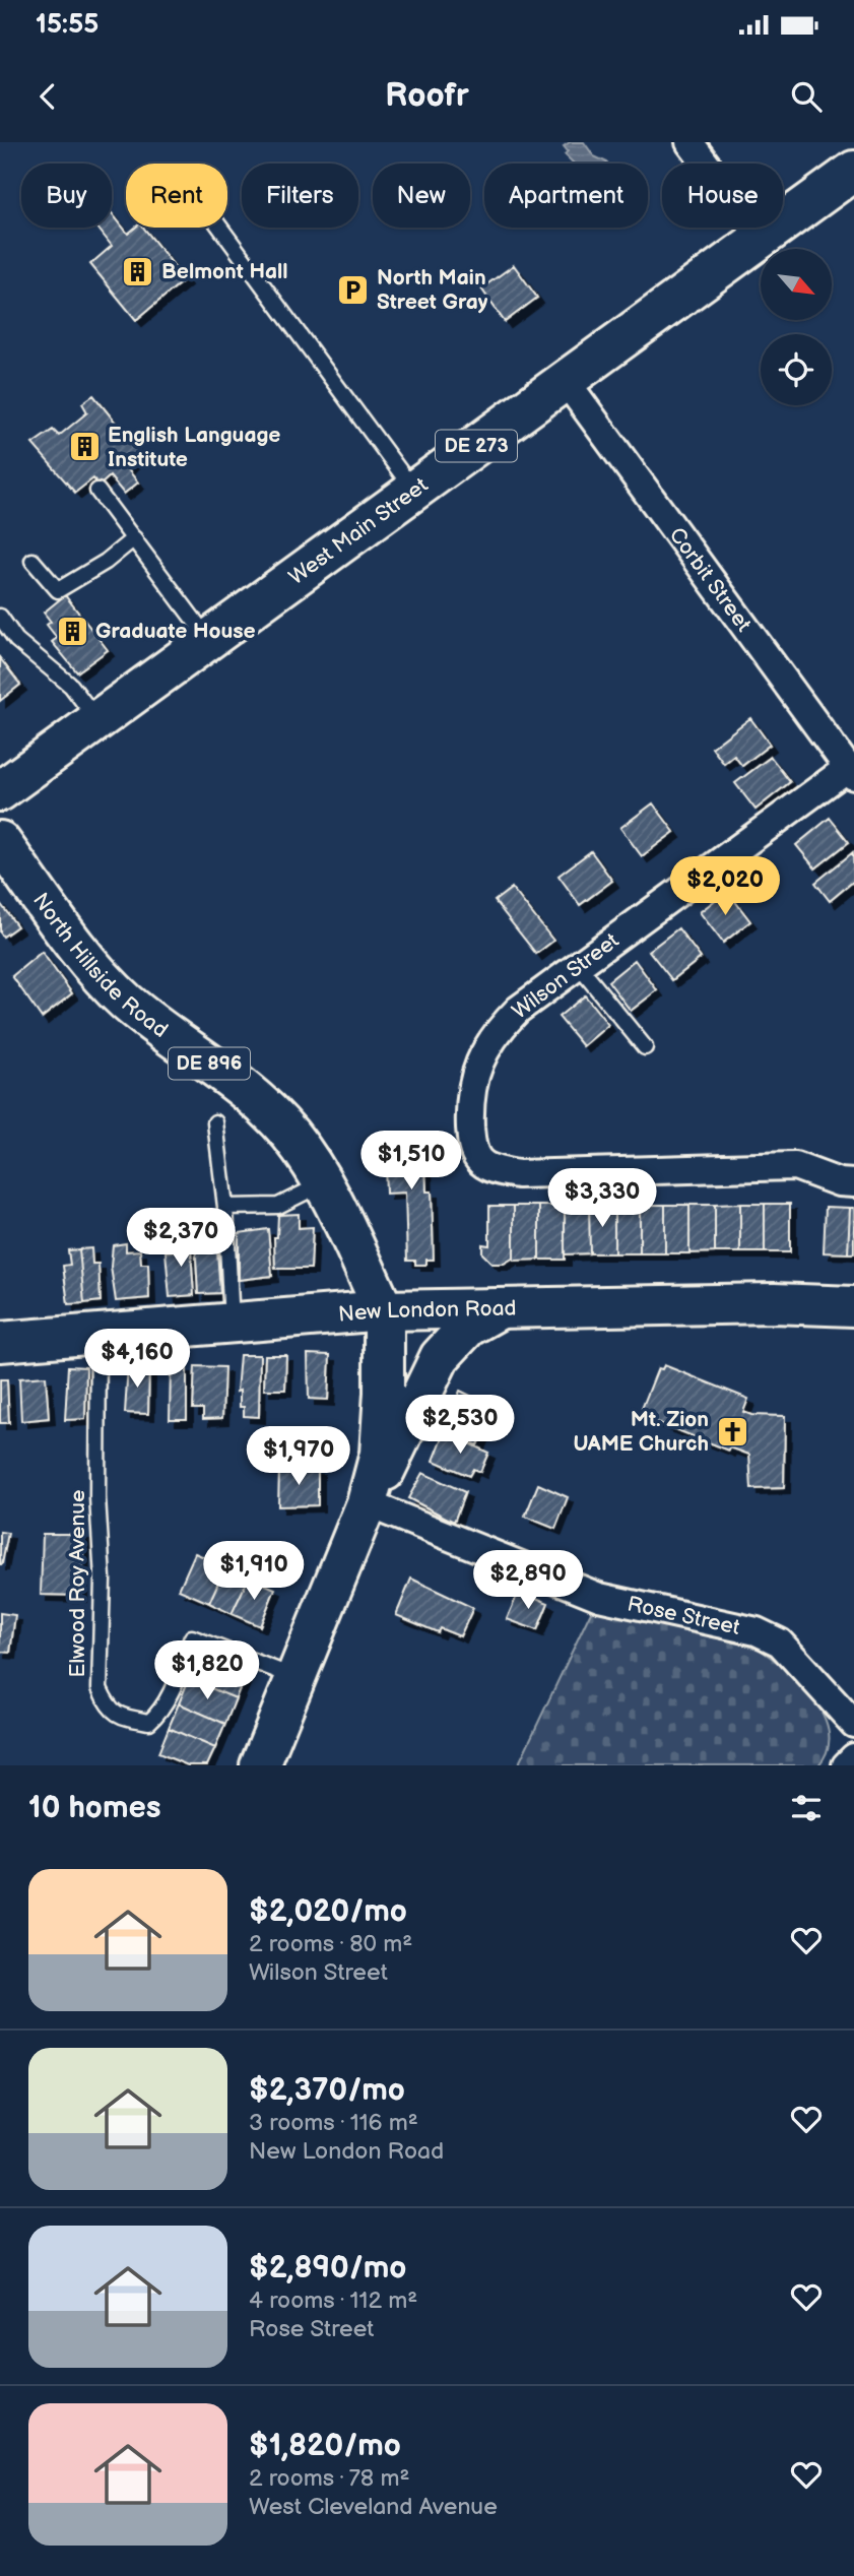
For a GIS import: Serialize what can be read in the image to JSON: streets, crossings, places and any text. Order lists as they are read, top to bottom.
{
  "streets": {
    "main road": [
      "DE 273",
      "West Main Street",
      "North Hillside Road",
      "DE 896",
      "New London Road"
    ],
    "street": ["Corbit Street", "Wilson Street", "Rose Street"],
    "lane": ["Elwood Roy Avenue"]
  },
  "crossings": [
    ["West Main Street", "Corbit Street"],
    ["Corbit Street", "Wilson Street"],
    ["North Hillside Road", "New London Road"],
    ["New London Road", "Elwood Roy Avenue"]
  ],
  "places": {
    "building": ["Belmont Hall", "English Language Institute", "Graduate House"],
    "parking": ["North Main Street Gray"],
    "church": ["Mt. Zion UAME Church"]
  },
  "north": "bottom right",
  "page": {
    "status": "15:55",
    "header": "Roofr",
    "chip": [
      "Buy",
      "Rent",
      "Filters",
      "New",
      "Apartment",
      "House"
    ],
    "price": [
      "$2,020",
      "$1,510",
      "$3,330",
      "$2,370",
      "$4,160",
      "$2,530",
      "$1,970",
      "$1,910",
      "$2,890",
      "$1,820"
    ],
    "heading": "10 homes",
    "list": [
      {
        "name": "$2,020/mo",
        "note": "2 rooms · 80 m² · Wilson Street"
      },
      {
        "name": "$2,370/mo",
        "note": "3 rooms · 116 m² · New London Road"
      },
      {
        "name": "$2,890/mo",
        "note": "4 rooms · 112 m² · Rose Street"
      },
      {
        "name": "$1,820/mo",
        "note": "2 rooms · 78 m² · West Cleveland Avenue"
      }
    ]
  }
}
